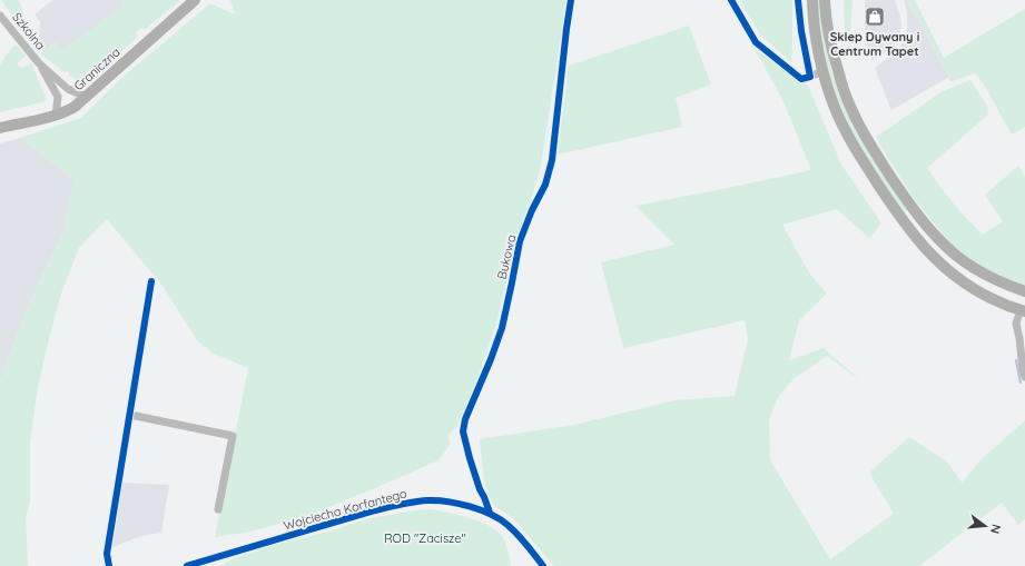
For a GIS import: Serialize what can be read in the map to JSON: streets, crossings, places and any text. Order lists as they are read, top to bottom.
{
  "streets": {
    "main road": ["Graniczna"],
    "street": ["Szkolna", "Bukowa", "Wojciecha Korfantego"]
  },
  "crossings": [
    ["Szkolna", "Graniczna"],
    ["Bukowa", "Wojciecha Korfantego"]
  ],
  "parks": ["ROD \"Zacisze\""],
  "places": {
    "shop": ["Sklep Dywany i Centrum Tapet"]
  },
  "north": "right"
}
